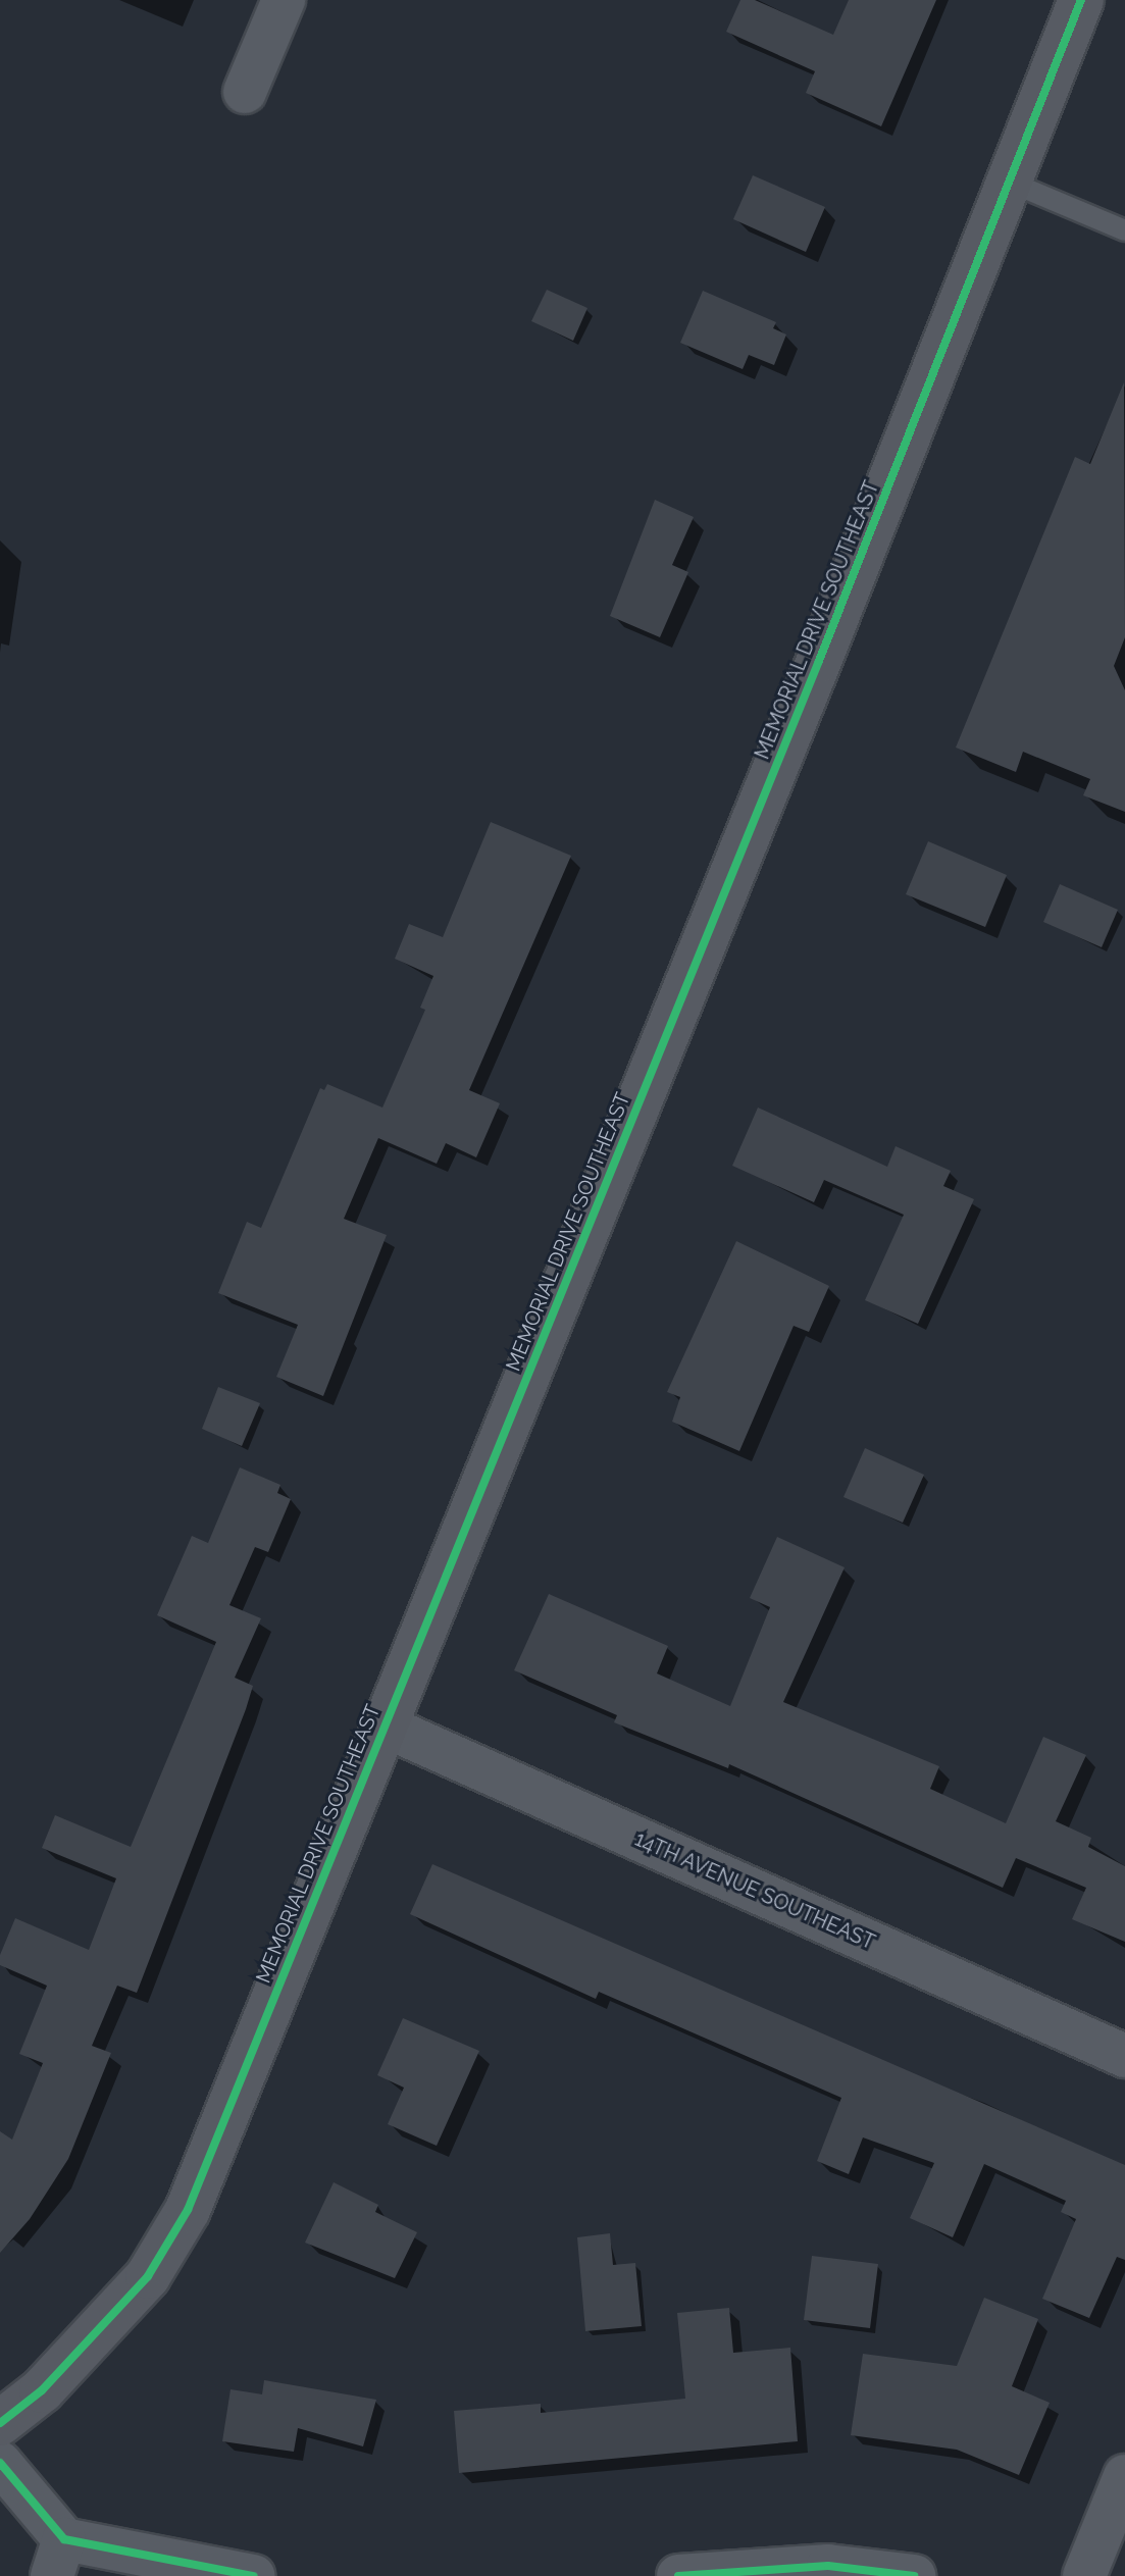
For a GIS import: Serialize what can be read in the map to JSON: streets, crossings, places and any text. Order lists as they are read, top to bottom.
{
  "streets": {
    "street": ["MEMORIAL DRIVE SOUTHEAST", "14TH AVENUE SOUTHEAST"]
  },
  "crossings": [
    ["MEMORIAL DRIVE SOUTHEAST", "14TH AVENUE SOUTHEAST"]
  ]
}
